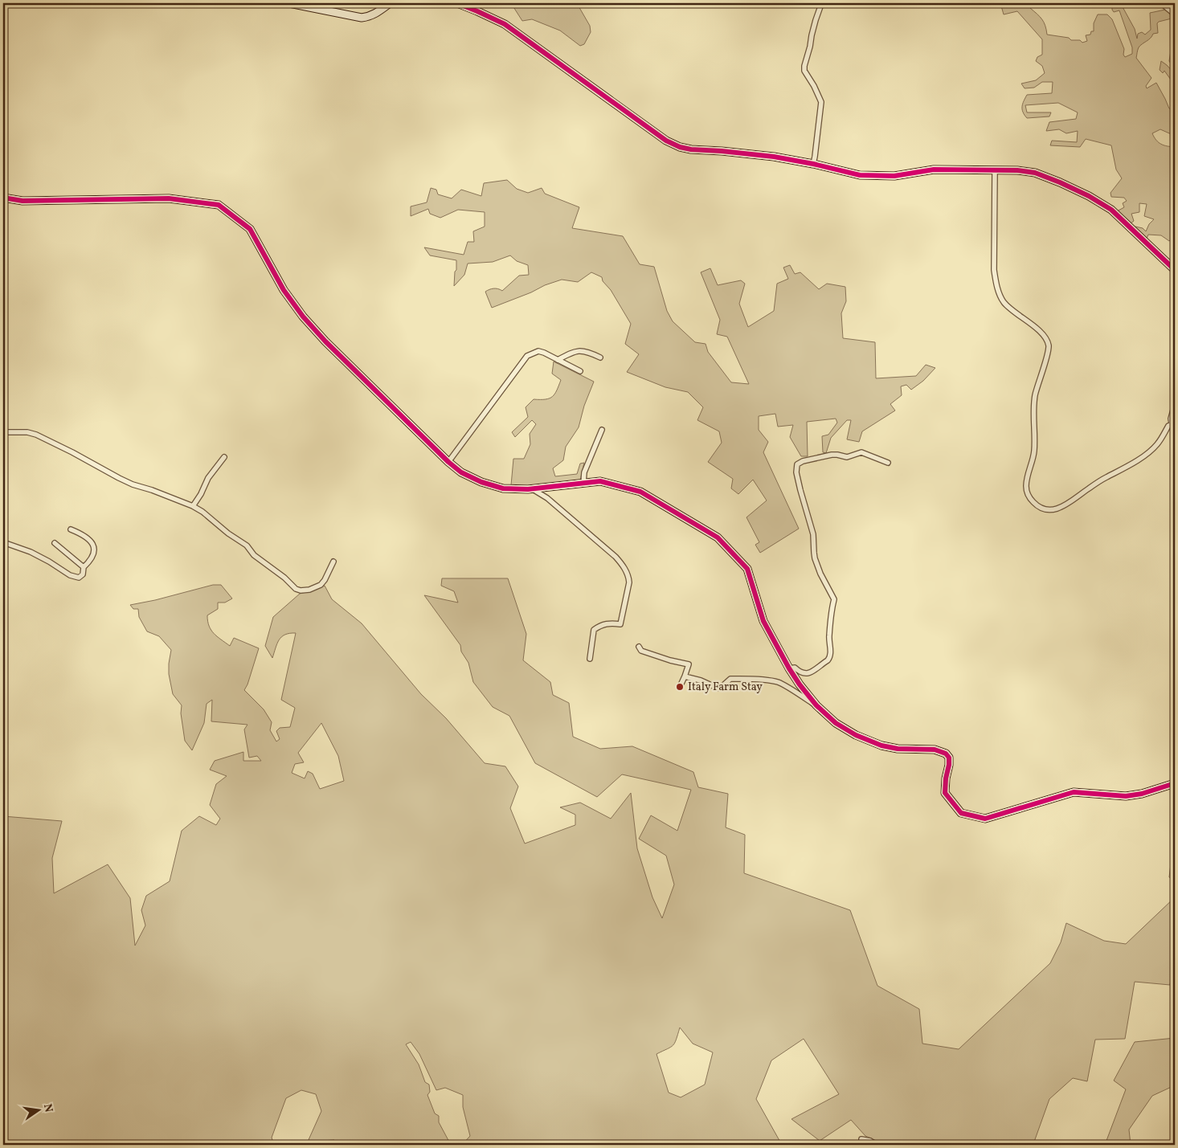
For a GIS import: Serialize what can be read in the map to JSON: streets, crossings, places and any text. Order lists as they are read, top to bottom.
{
  "places": ["Italy Farm Stay"],
  "north": "right"
}
